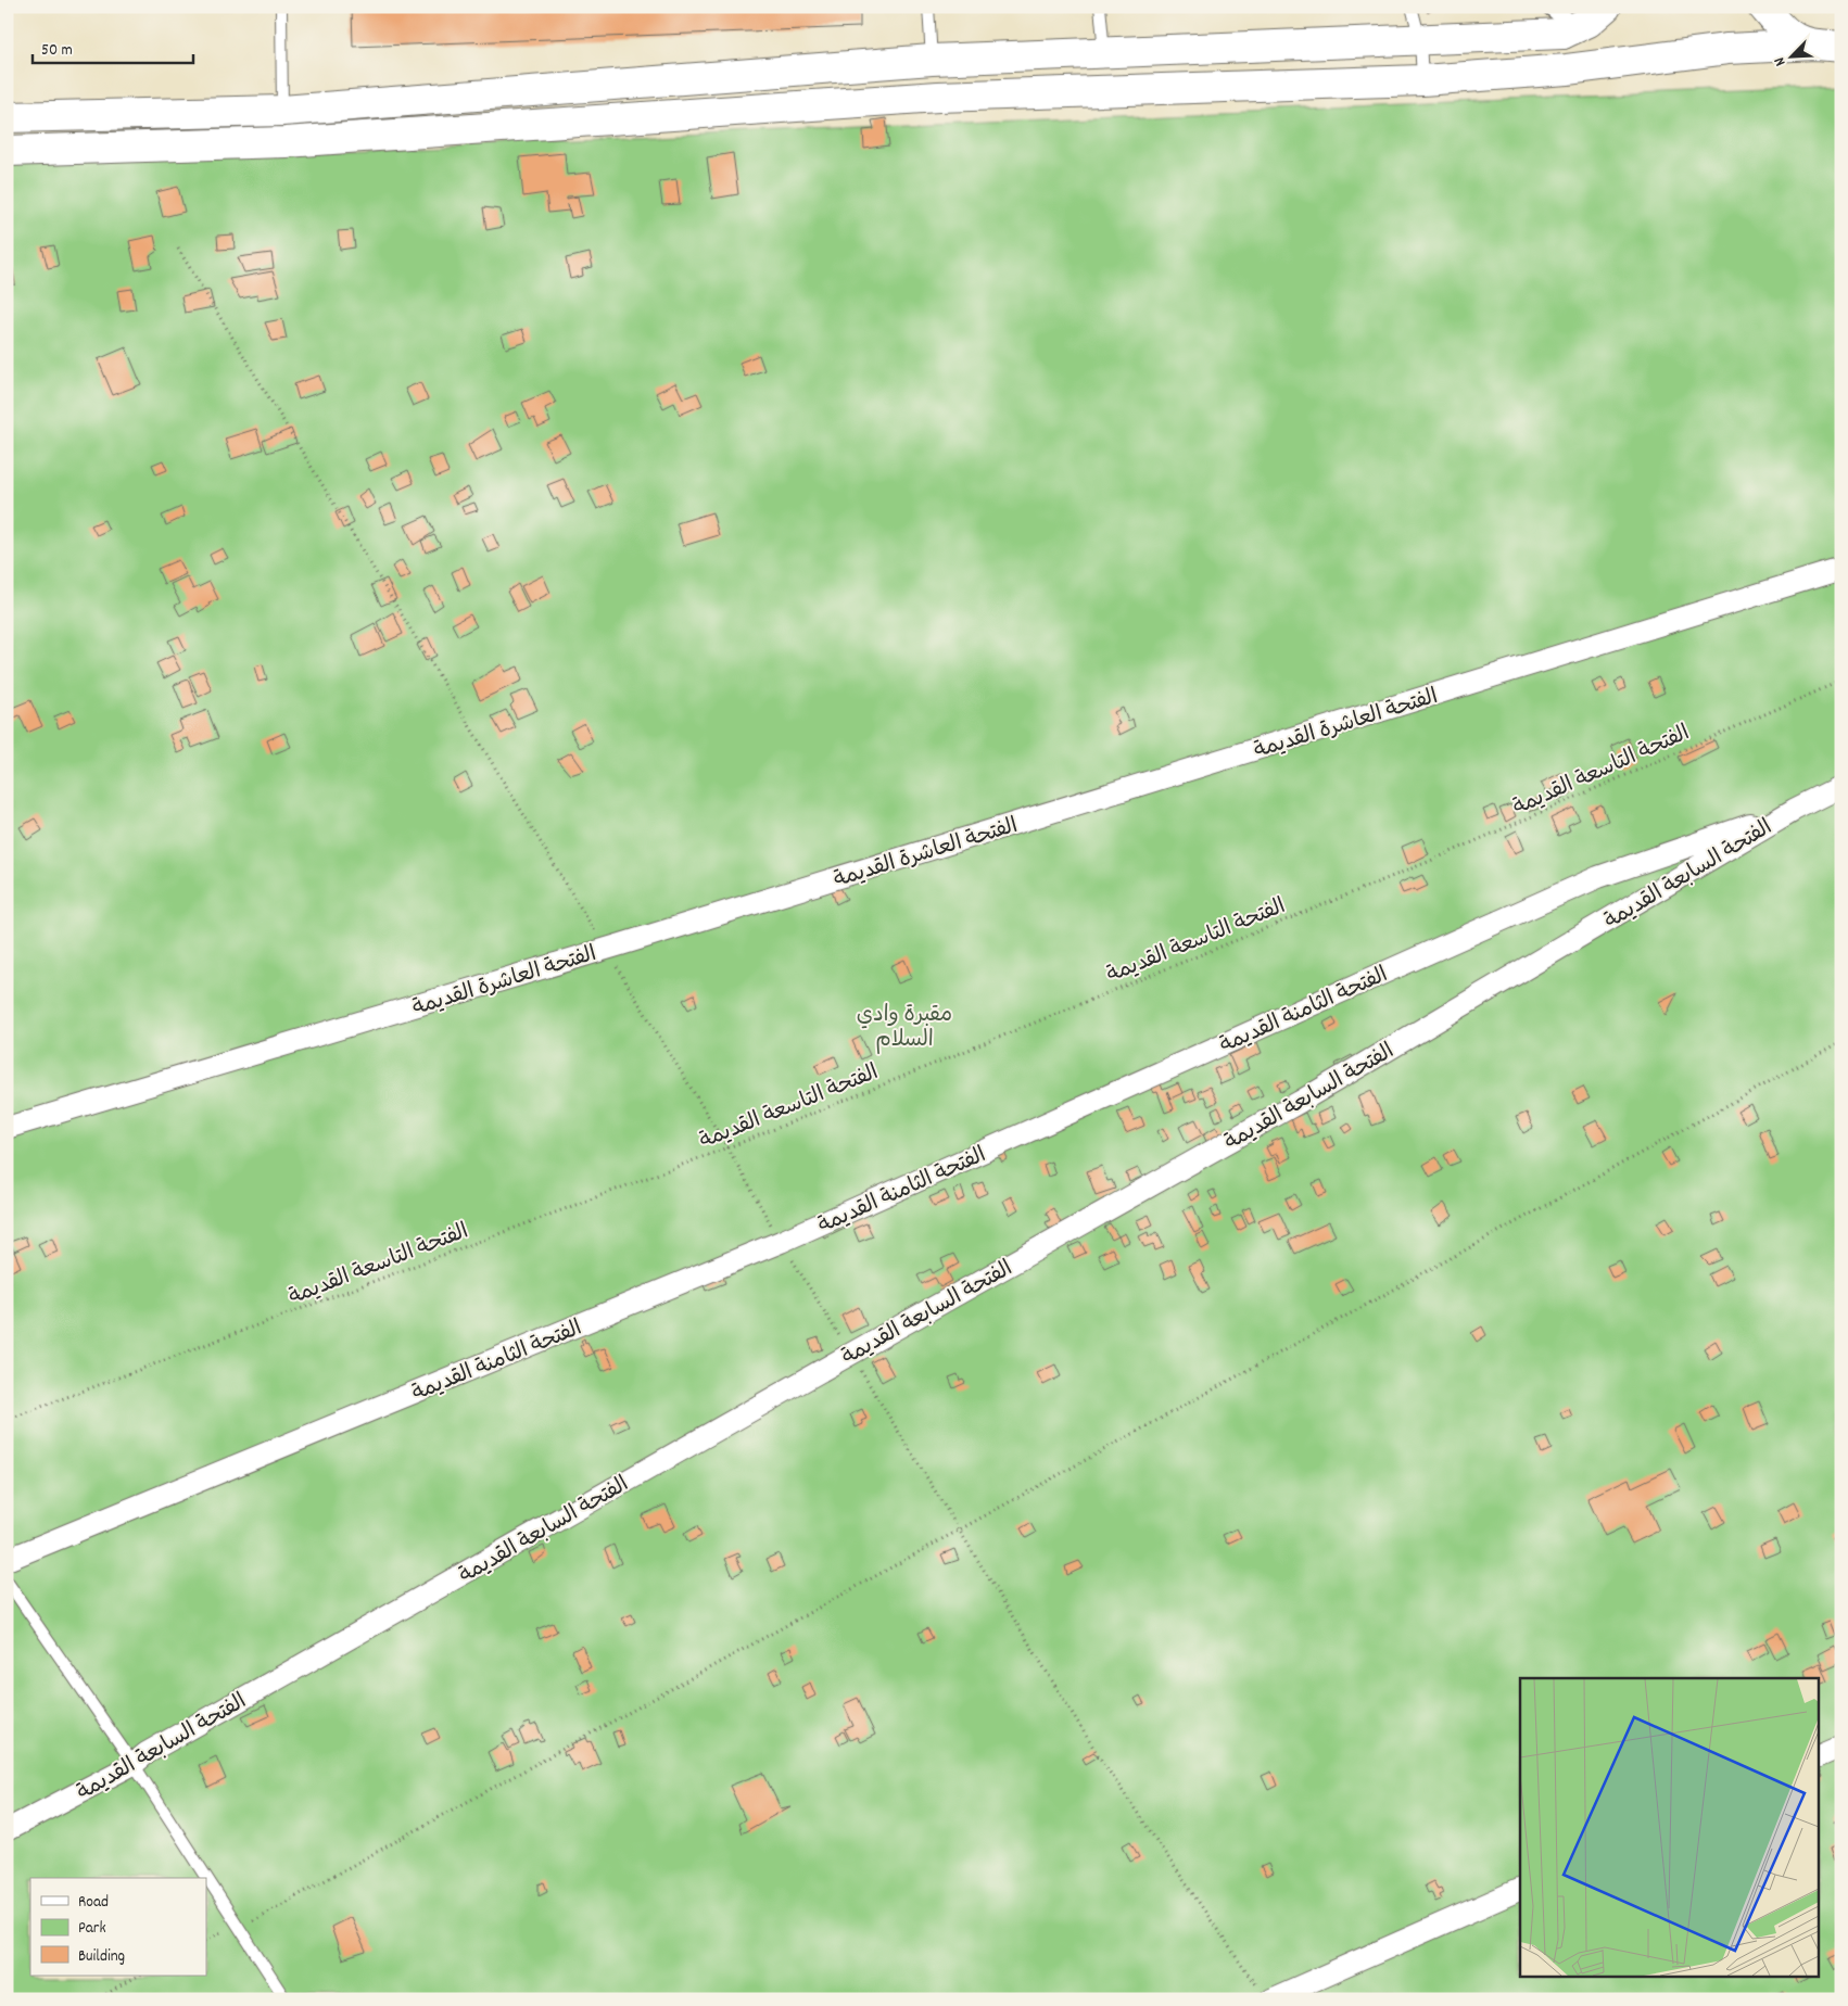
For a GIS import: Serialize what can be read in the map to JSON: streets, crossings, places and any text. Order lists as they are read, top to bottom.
{
  "streets": {
    "street": ["الفتحة العاشرة القديمة", "الفتحة السابعة القديمة", "الفتحة الثامنة القديمة"],
    "path": ["الفتحة التاسعة القديمة"]
  },
  "crossings": [
    ["الفتحة السابعة القديمة", "الفتحة الثامنة القديمة"]
  ],
  "parks": ["مقبرة وادي السلام"],
  "legend": ["Road", "Park", "Building"],
  "scale_bar": "50 m",
  "north": "bottom left"
}
